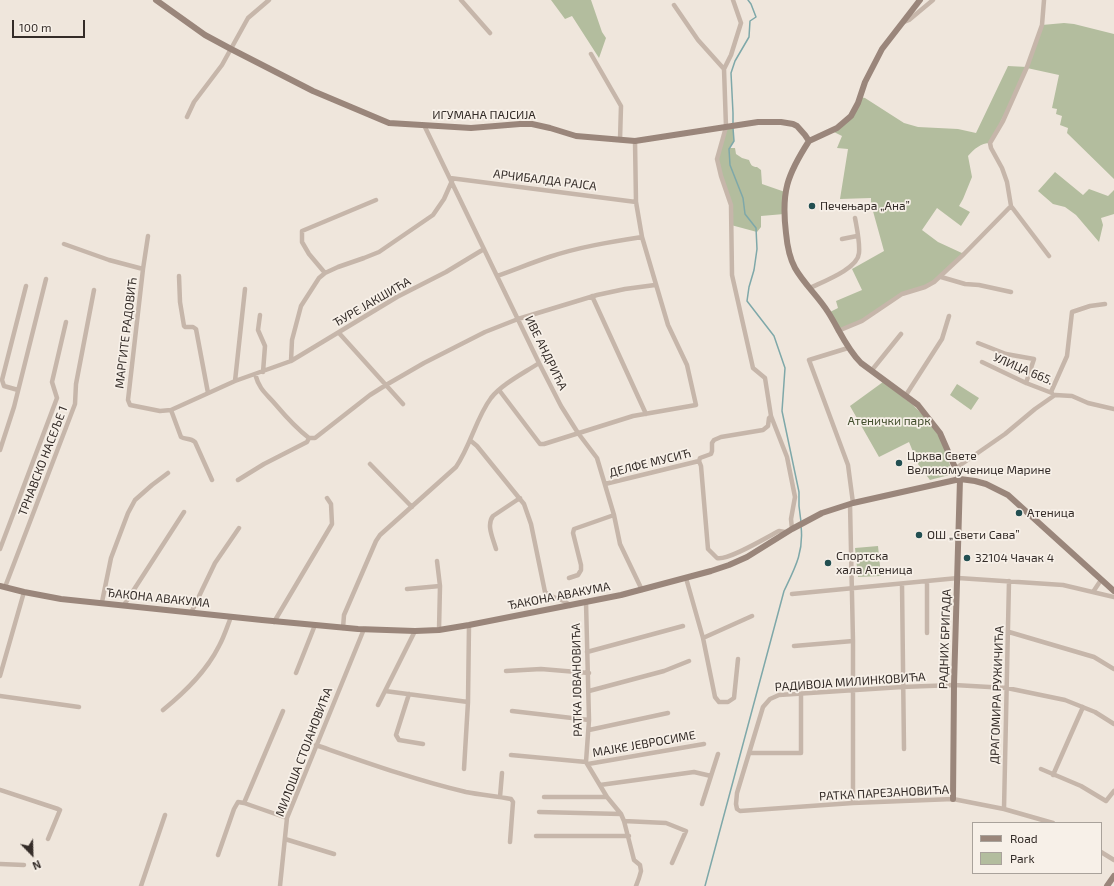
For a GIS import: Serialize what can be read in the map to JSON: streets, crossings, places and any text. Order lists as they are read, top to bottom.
{
  "streets": {
    "street": [
      "ИГУМАНА ПАЈСИЈА",
      "АРЧИБАЛДА РАЈСА",
      "ЂУРЕ ЈАКШИЋА",
      "МАРГИТЕ РАДОВИЋ",
      "ИВЕ АНДРИЋА",
      "УЛИЦА 665.",
      "ТРНАВСКО НАСЕЉЕ 1",
      "ДЕЛФЕ МУСИЋ",
      "ЂАКОНА АВАКУМА",
      "РАДНИХ БРИГАДА",
      "РАТКА ЈОВАНОВИЋА",
      "РАДИВОЈА МИЛИНКОВИЋА",
      "ДРАГОМИРА РУЖИЧИЋА",
      "МАЈКЕ ЈЕВРОСИМЕ",
      "МИЛОША СТОЈАНОВИЋА",
      "РАТКА ПАРЕЗАНОВИЋА"
    ]
  },
  "crossings": [
    ["ИГУМАНА ПАЈСИЈА", "ИВЕ АНДРИЋА"],
    ["АРЧИБАЛДА РАЈСА", "ИВЕ АНДРИЋА"],
    ["ЂУРЕ ЈАКШИЋА", "МАРГИТЕ РАДОВИЋ"],
    ["ЂУРЕ ЈАКШИЋА", "ИВЕ АНДРИЋА"],
    ["ИВЕ АНДРИЋА", "ДЕЛФЕ МУСИЋ"],
    ["ИВЕ АНДРИЋА", "ЂАКОНА АВАКУМА"],
    ["ТРНАВСКО НАСЕЉЕ 1", "ЂАКОНА АВАКУМА"],
    ["ЂАКОНА АВАКУМА", "РАДНИХ БРИГАДА"],
    ["ЂАКОНА АВАКУМА", "РАТКА ЈОВАНОВИЋА"],
    ["ЂАКОНА АВАКУМА", "МИЛОША СТОЈАНОВИЋА"],
    ["РАДНИХ БРИГАДА", "РАДИВОЈА МИЛИНКОВИЋА"],
    ["РАДНИХ БРИГАДА", "РАТКА ПАРЕЗАНОВИЋА"],
    ["РАТКА ЈОВАНОВИЋА", "МАЈКЕ ЈЕВРОСИМЕ"],
    ["РАДИВОЈА МИЛИНКОВИЋА", "ДРАГОМИРА РУЖИЧИЋА"],
    ["РАДИВОЈА МИЛИНКОВИЋА", "РАТКА ПАРЕЗАНОВИЋА"],
    ["ДРАГОМИРА РУЖИЧИЋА", "РАТКА ПАРЕЗАНОВИЋА"]
  ],
  "parks": ["Атенички парк"],
  "places": [
    "Печењара „Ана”",
    "Црква Свете Великомученице Марине",
    "Атеница",
    "ОШ „Свети Сава”",
    "32104 Чачак 4",
    "Спортска хала Атеница"
  ],
  "legend": ["Road", "Park"],
  "scale_bar": "100 m",
  "north": "bottom right"
}
